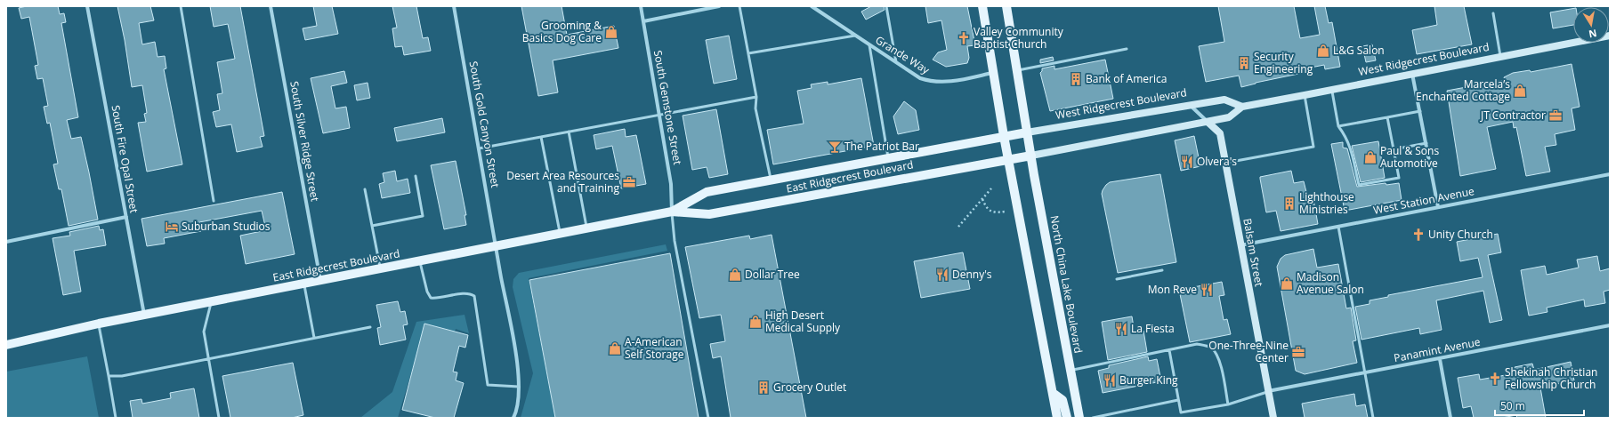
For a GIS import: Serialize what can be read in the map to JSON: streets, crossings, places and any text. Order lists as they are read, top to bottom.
{
  "streets": {
    "main road": [
      "West Ridgecrest Boulevard",
      "East Ridgecrest Boulevard",
      "Balsam Street",
      "North China Lake Boulevard"
    ],
    "street": [
      "Grande Way",
      "South Gemstone Street",
      "South Gold Canyon Street",
      "South Silver Ridge Street",
      "South Fire Opal Street",
      "West Station Avenue",
      "Panamint Avenue"
    ]
  },
  "crossings": [
    ["West Ridgecrest Boulevard", "East Ridgecrest Boulevard"],
    ["West Ridgecrest Boulevard", "Balsam Street"],
    ["West Ridgecrest Boulevard", "North China Lake Boulevard"],
    ["South Gemstone Street", "East Ridgecrest Boulevard"],
    ["South Gold Canyon Street", "East Ridgecrest Boulevard"],
    ["South Silver Ridge Street", "East Ridgecrest Boulevard"],
    ["South Fire Opal Street", "East Ridgecrest Boulevard"],
    ["East Ridgecrest Boulevard", "North China Lake Boulevard"],
    ["West Station Avenue", "Balsam Street"],
    ["Balsam Street", "Panamint Avenue"]
  ],
  "places": {
    "shop": [
      "Grooming & Basics Dog Care",
      "L&G Salon",
      "Marcela’s Enchanted Cottage",
      "Paul & Sons Automotive",
      "Dollar Tree",
      "Madison Avenue Salon",
      "High Desert Medical Supply",
      "A-American Self Storage"
    ],
    "church": ["Valley Community Baptist Church", "Unity Church", "Shekinah Christian Fellowship Church"],
    "building": [
      "Security Engineering",
      "Bank of America",
      "Lighthouse Ministries",
      "Grocery Outlet"
    ],
    "office": ["JT Contractor", "Desert Area Resources and Training", "One-Three-Nine Center"],
    "bar": ["The Patriot Bar"],
    "restaurant": [
      "Olvera's",
      "Denny's",
      "Mon Reve",
      "La Fiesta",
      "Burger King"
    ],
    "hotel": ["Suburban Studios"]
  },
  "scale_bar": "50 m",
  "north": "bottom"
}
